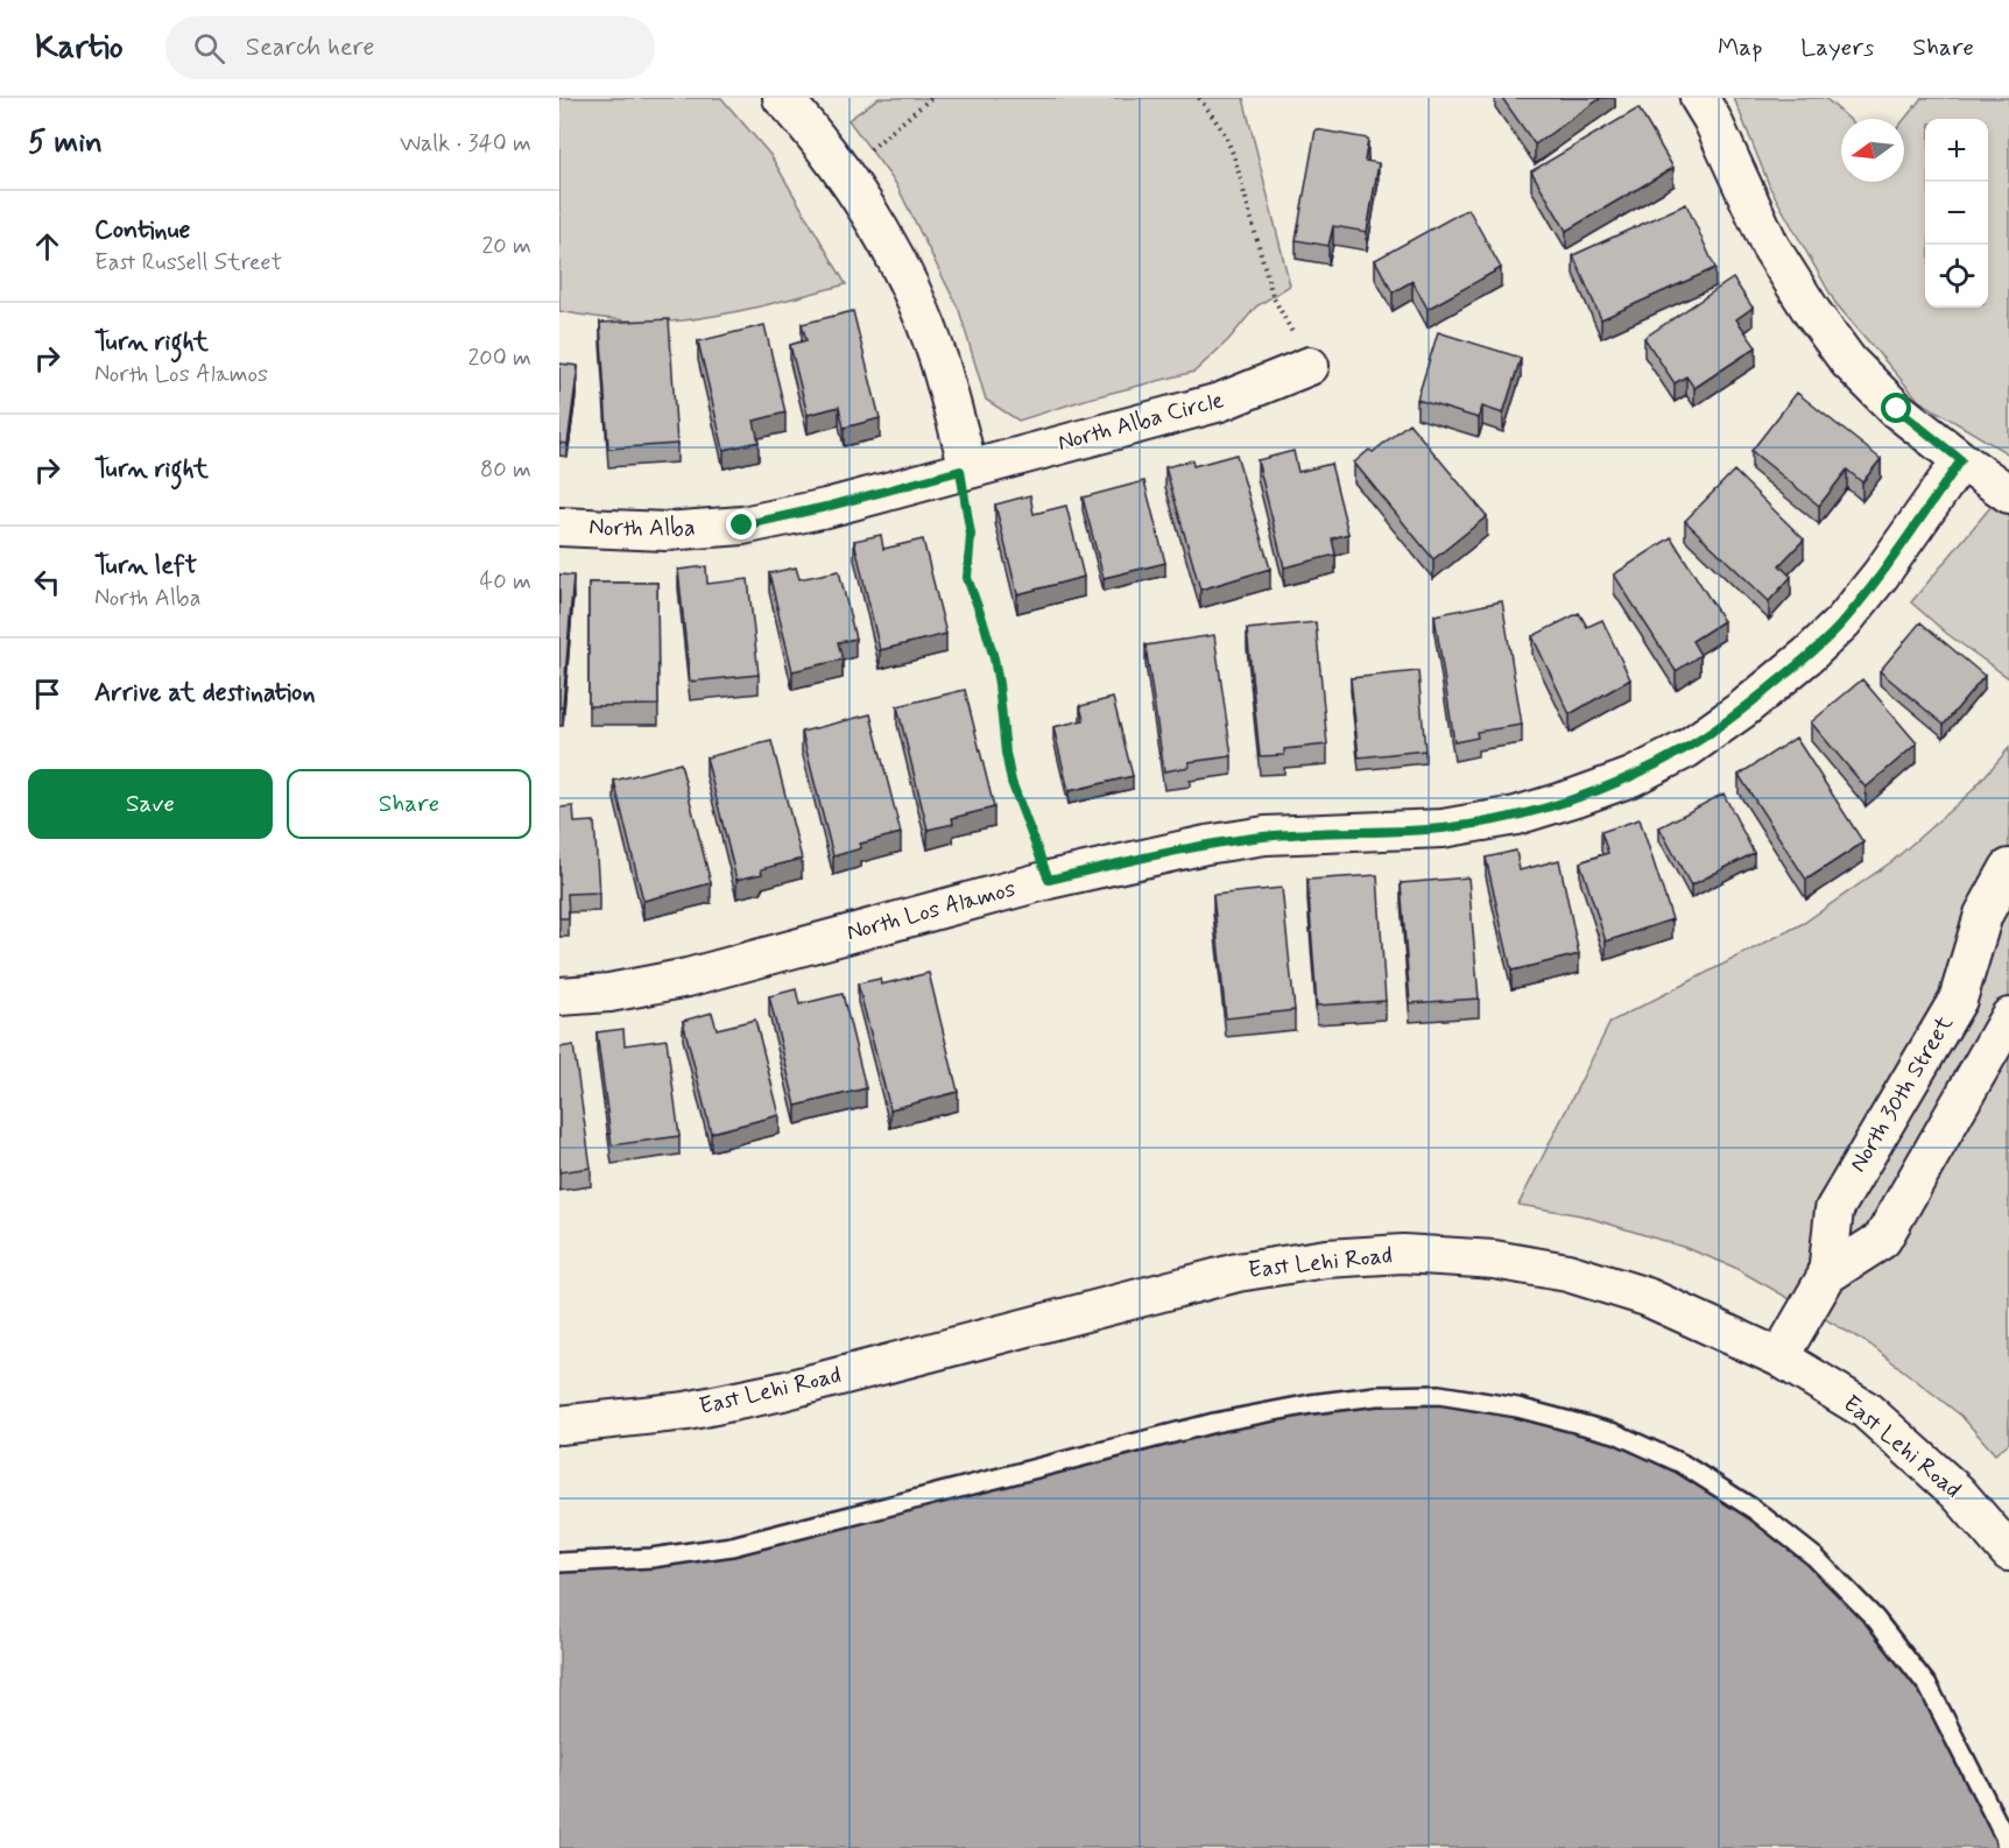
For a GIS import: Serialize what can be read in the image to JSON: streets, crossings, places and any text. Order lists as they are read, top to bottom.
{
  "streets": {
    "street": [
      "North Alba Circle",
      "North Alba",
      "North Los Alamos",
      "North 30th Street",
      "East Lehi Road"
    ]
  },
  "crossings": [
    ["North Alba Circle", "North Alba"],
    ["North 30th Street", "East Lehi Road"]
  ],
  "north": "left",
  "page": {
    "header": "Kartio",
    "search": "Search here",
    "nav": ["Map", "Layers", "Share"],
    "heading": ["5 min", "Walk · 340 m"],
    "map_buttons": ["+", "−"],
    "list": [
      ["Continue", "East Russell Street", "20 m"],
      ["Turn right", "North Los Alamos", "200 m"],
      ["Turn right", "80 m"],
      ["Turn left", "North Alba", "40 m"],
      "Arrive at destination"
    ],
    "buttons": ["Save", "Share"]
  }
}
